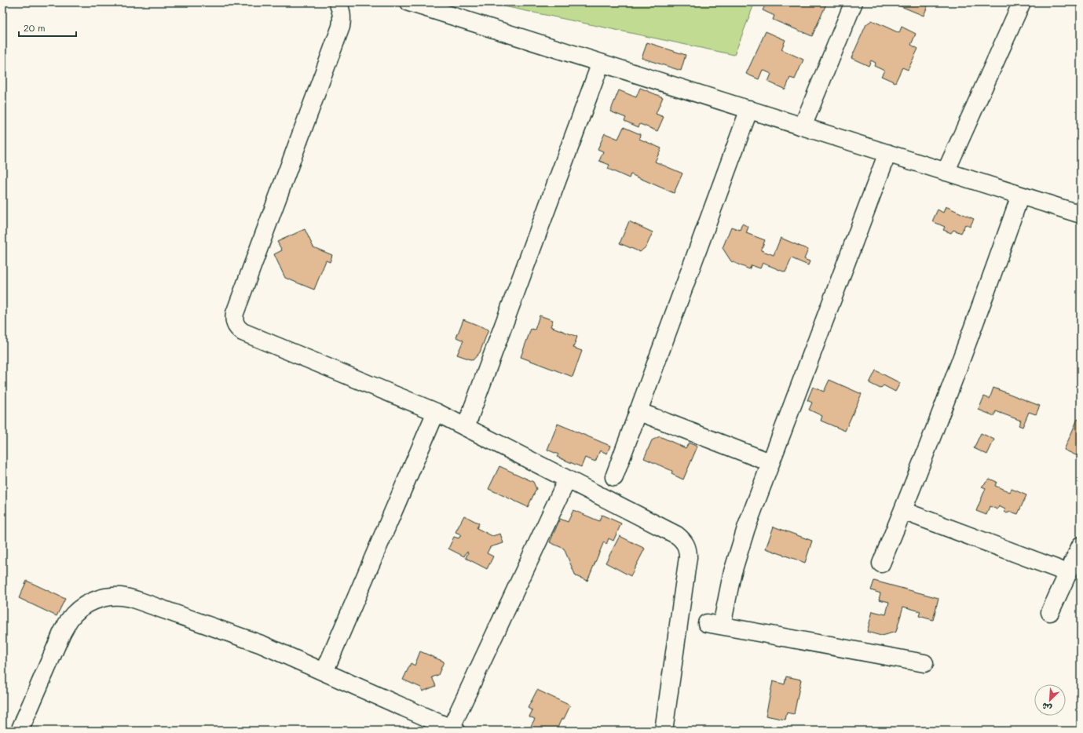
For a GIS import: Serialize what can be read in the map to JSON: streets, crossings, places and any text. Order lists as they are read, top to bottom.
{
  "scale_bar": "20 m",
  "north": "bottom left"
}
